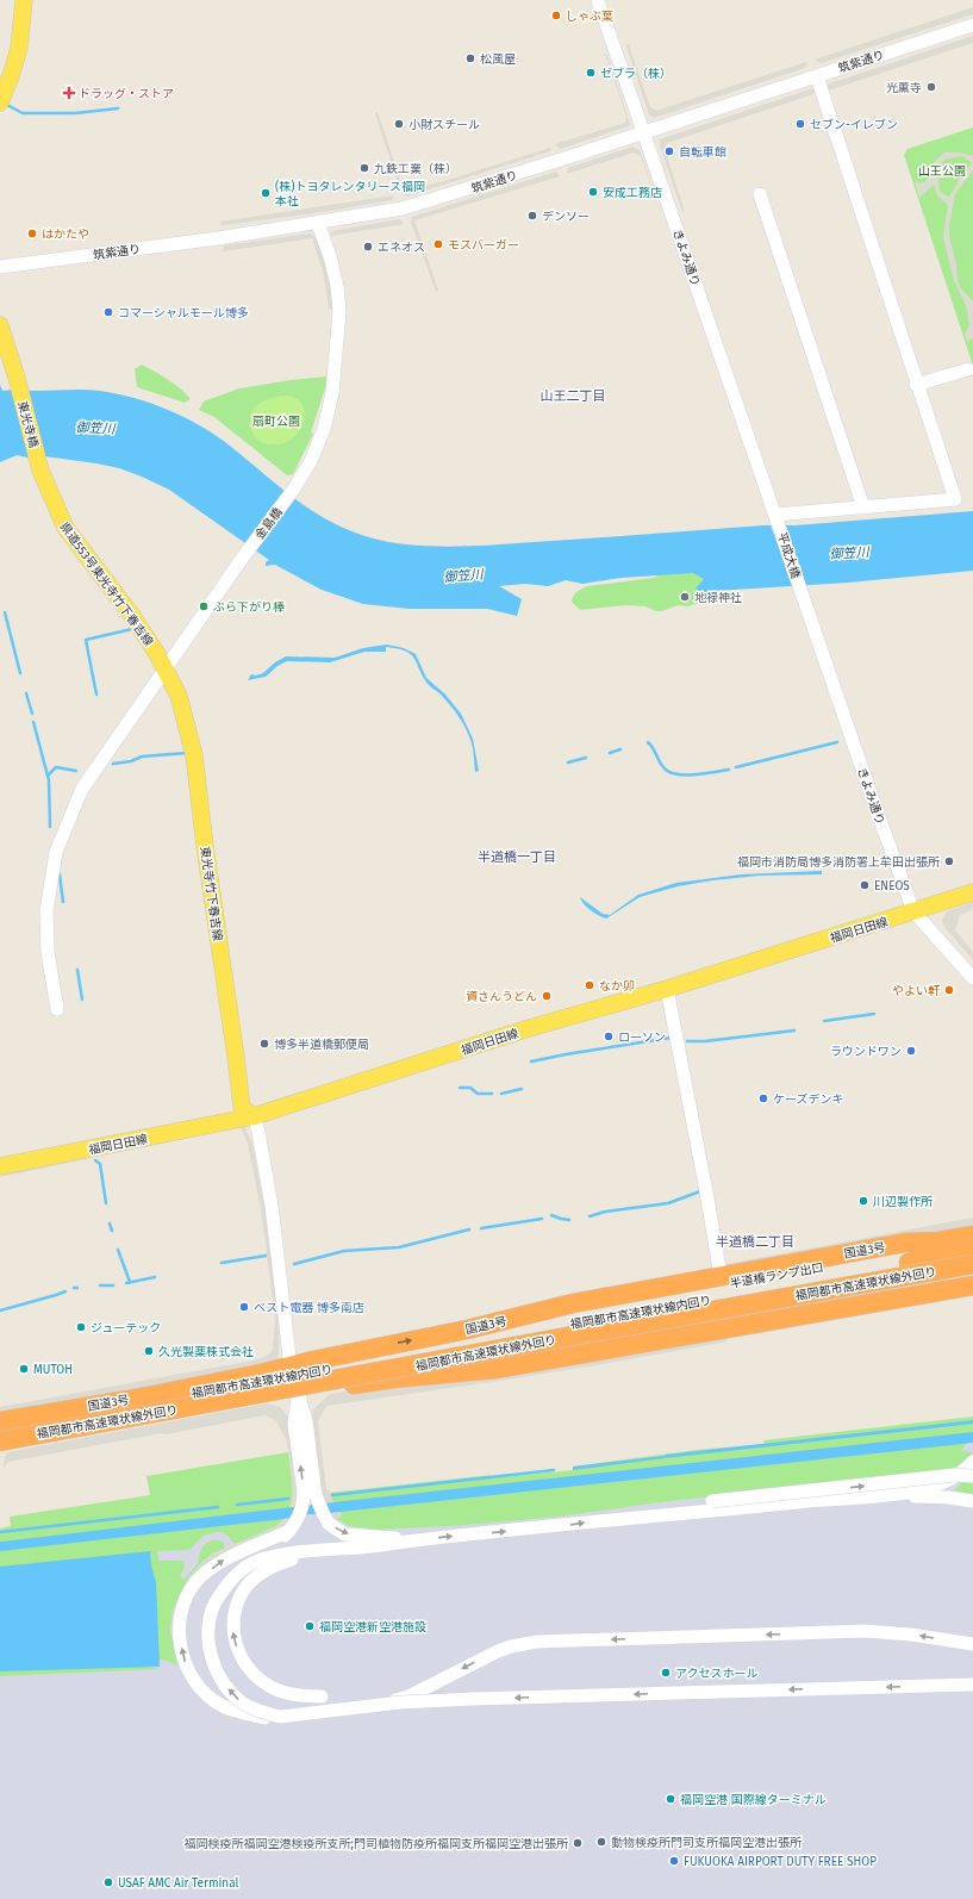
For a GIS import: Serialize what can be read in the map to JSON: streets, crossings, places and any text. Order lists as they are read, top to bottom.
{
  "streets": {
    "highway": [
      "国道3号",
      "半道橋ランプ出口",
      "福岡都市高速環状線外回り",
      "福岡都市高速環状線内回り"
    ],
    "main road": [
      "東光寺橋",
      "県道553号東光寺竹下春吉線",
      "東光寺竹下春吉線",
      "福岡日田線"
    ],
    "street": [
      "筑紫通り",
      "きよみ通り",
      "金島橋",
      "平成大橋"
    ]
  },
  "crossings": [
    ["筑紫通り", "きよみ通り"],
    ["筑紫通り", "金島橋"],
    ["きよみ通り", "平成大橋"],
    ["きよみ通り", "福岡日田線"],
    ["東光寺橋", "県道553号東光寺竹下春吉線"],
    ["金島橋", "県道553号東光寺竹下春吉線"],
    ["金島橋", "東光寺竹下春吉線"],
    ["県道553号東光寺竹下春吉線", "東光寺竹下春吉線"],
    ["東光寺竹下春吉線", "福岡日田線"],
    ["国道3号", "半道橋ランプ出口"],
    ["半道橋ランプ出口", "福岡都市高速環状線内回り"],
    ["福岡都市高速環状線外回り", "福岡都市高速環状線内回り"]
  ],
  "districts": ["山王二丁目", "半道橋一丁目", "半道橋二丁目"],
  "water": ["御笠川"],
  "parks": ["山王公園", "扇町公園"],
  "places": {
    "other": [
      "しゃぶ葉",
      "松風屋",
      "ゼブラ（株）",
      "光薫寺",
      "小財スチール",
      "セブン-イレブン",
      "自転車館",
      "九鉄工業（株）",
      "安成工務店",
      "(株)トヨタレンタリース福岡 本社",
      "デンソー",
      "はかたや",
      "モスバーガー",
      "エネオス",
      "コマーシャルモール博多",
      "地禄神社",
      "ぶら下がり棒",
      "福岡市消防局博多消防署上牟田出張所",
      "ENEOS",
      "なか卯",
      "やよい軒",
      "資さんうどん",
      "ローソン",
      "博多半道橋郵便局",
      "ラウンドワン",
      "ケーズデンキ",
      "川辺製作所",
      "ベスト電器 博多南店",
      "ジューテック",
      "久光製薬株式会社",
      "MUTOH",
      "福岡空港新空港施設",
      "アクセスホール",
      "福岡空港 国際線ターミナル",
      "動物検疫所門司支所福岡空港出張所",
      "福岡検疫所福岡空港検疫所支所;門司植物防疫所福岡支所福岡空港出張所",
      "FUKUOKA AIRPORT DUTY FREE SHOP",
      "USAF AMC Air Terminal"
    ],
    "health": ["ドラッグ・ストア"]
  }
}
